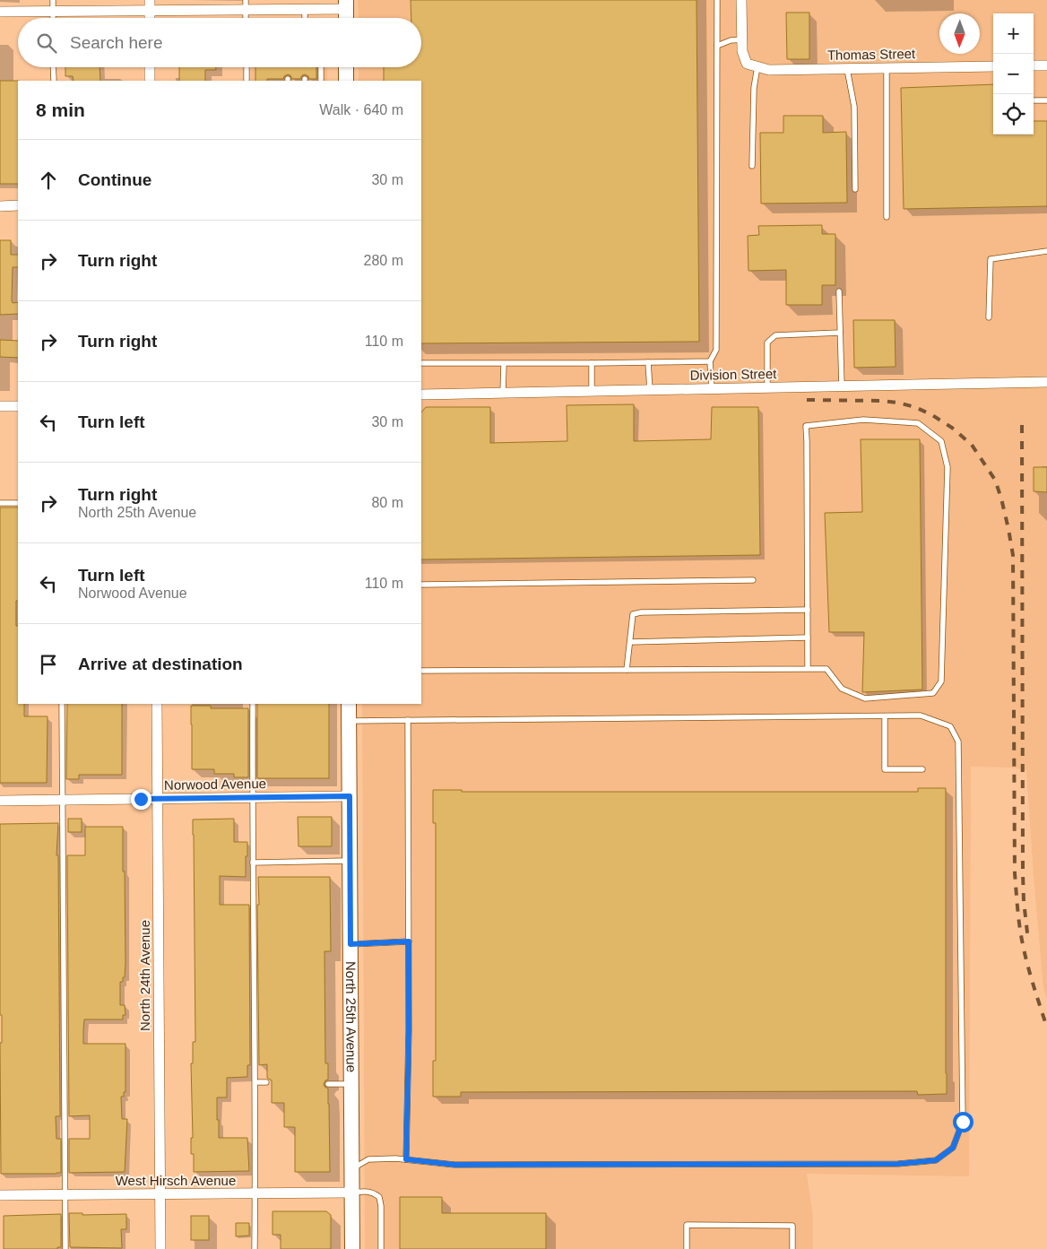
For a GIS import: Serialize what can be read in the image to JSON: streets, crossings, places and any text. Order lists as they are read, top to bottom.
{
  "streets": {
    "main road": ["North 25th Avenue"],
    "street": [
      "Thomas Street",
      "Division Street",
      "Norwood Avenue",
      "North 24th Avenue",
      "West Hirsch Avenue"
    ]
  },
  "crossings": [
    ["Norwood Avenue", "North 24th Avenue"],
    ["Norwood Avenue", "North 25th Avenue"],
    ["North 24th Avenue", "West Hirsch Avenue"],
    ["North 25th Avenue", "West Hirsch Avenue"]
  ],
  "north": "bottom",
  "page": {
    "map_buttons": ["+", "−"],
    "search": "Search here",
    "heading": ["8 min", "Walk · 640 m"],
    "list": [
      ["Continue", "30 m"],
      ["Turn right", "280 m"],
      ["Turn right", "110 m"],
      ["Turn left", "30 m"],
      ["Turn right", "North 25th Avenue", "80 m"],
      ["Turn left", "Norwood Avenue", "110 m"],
      "Arrive at destination"
    ]
  }
}
